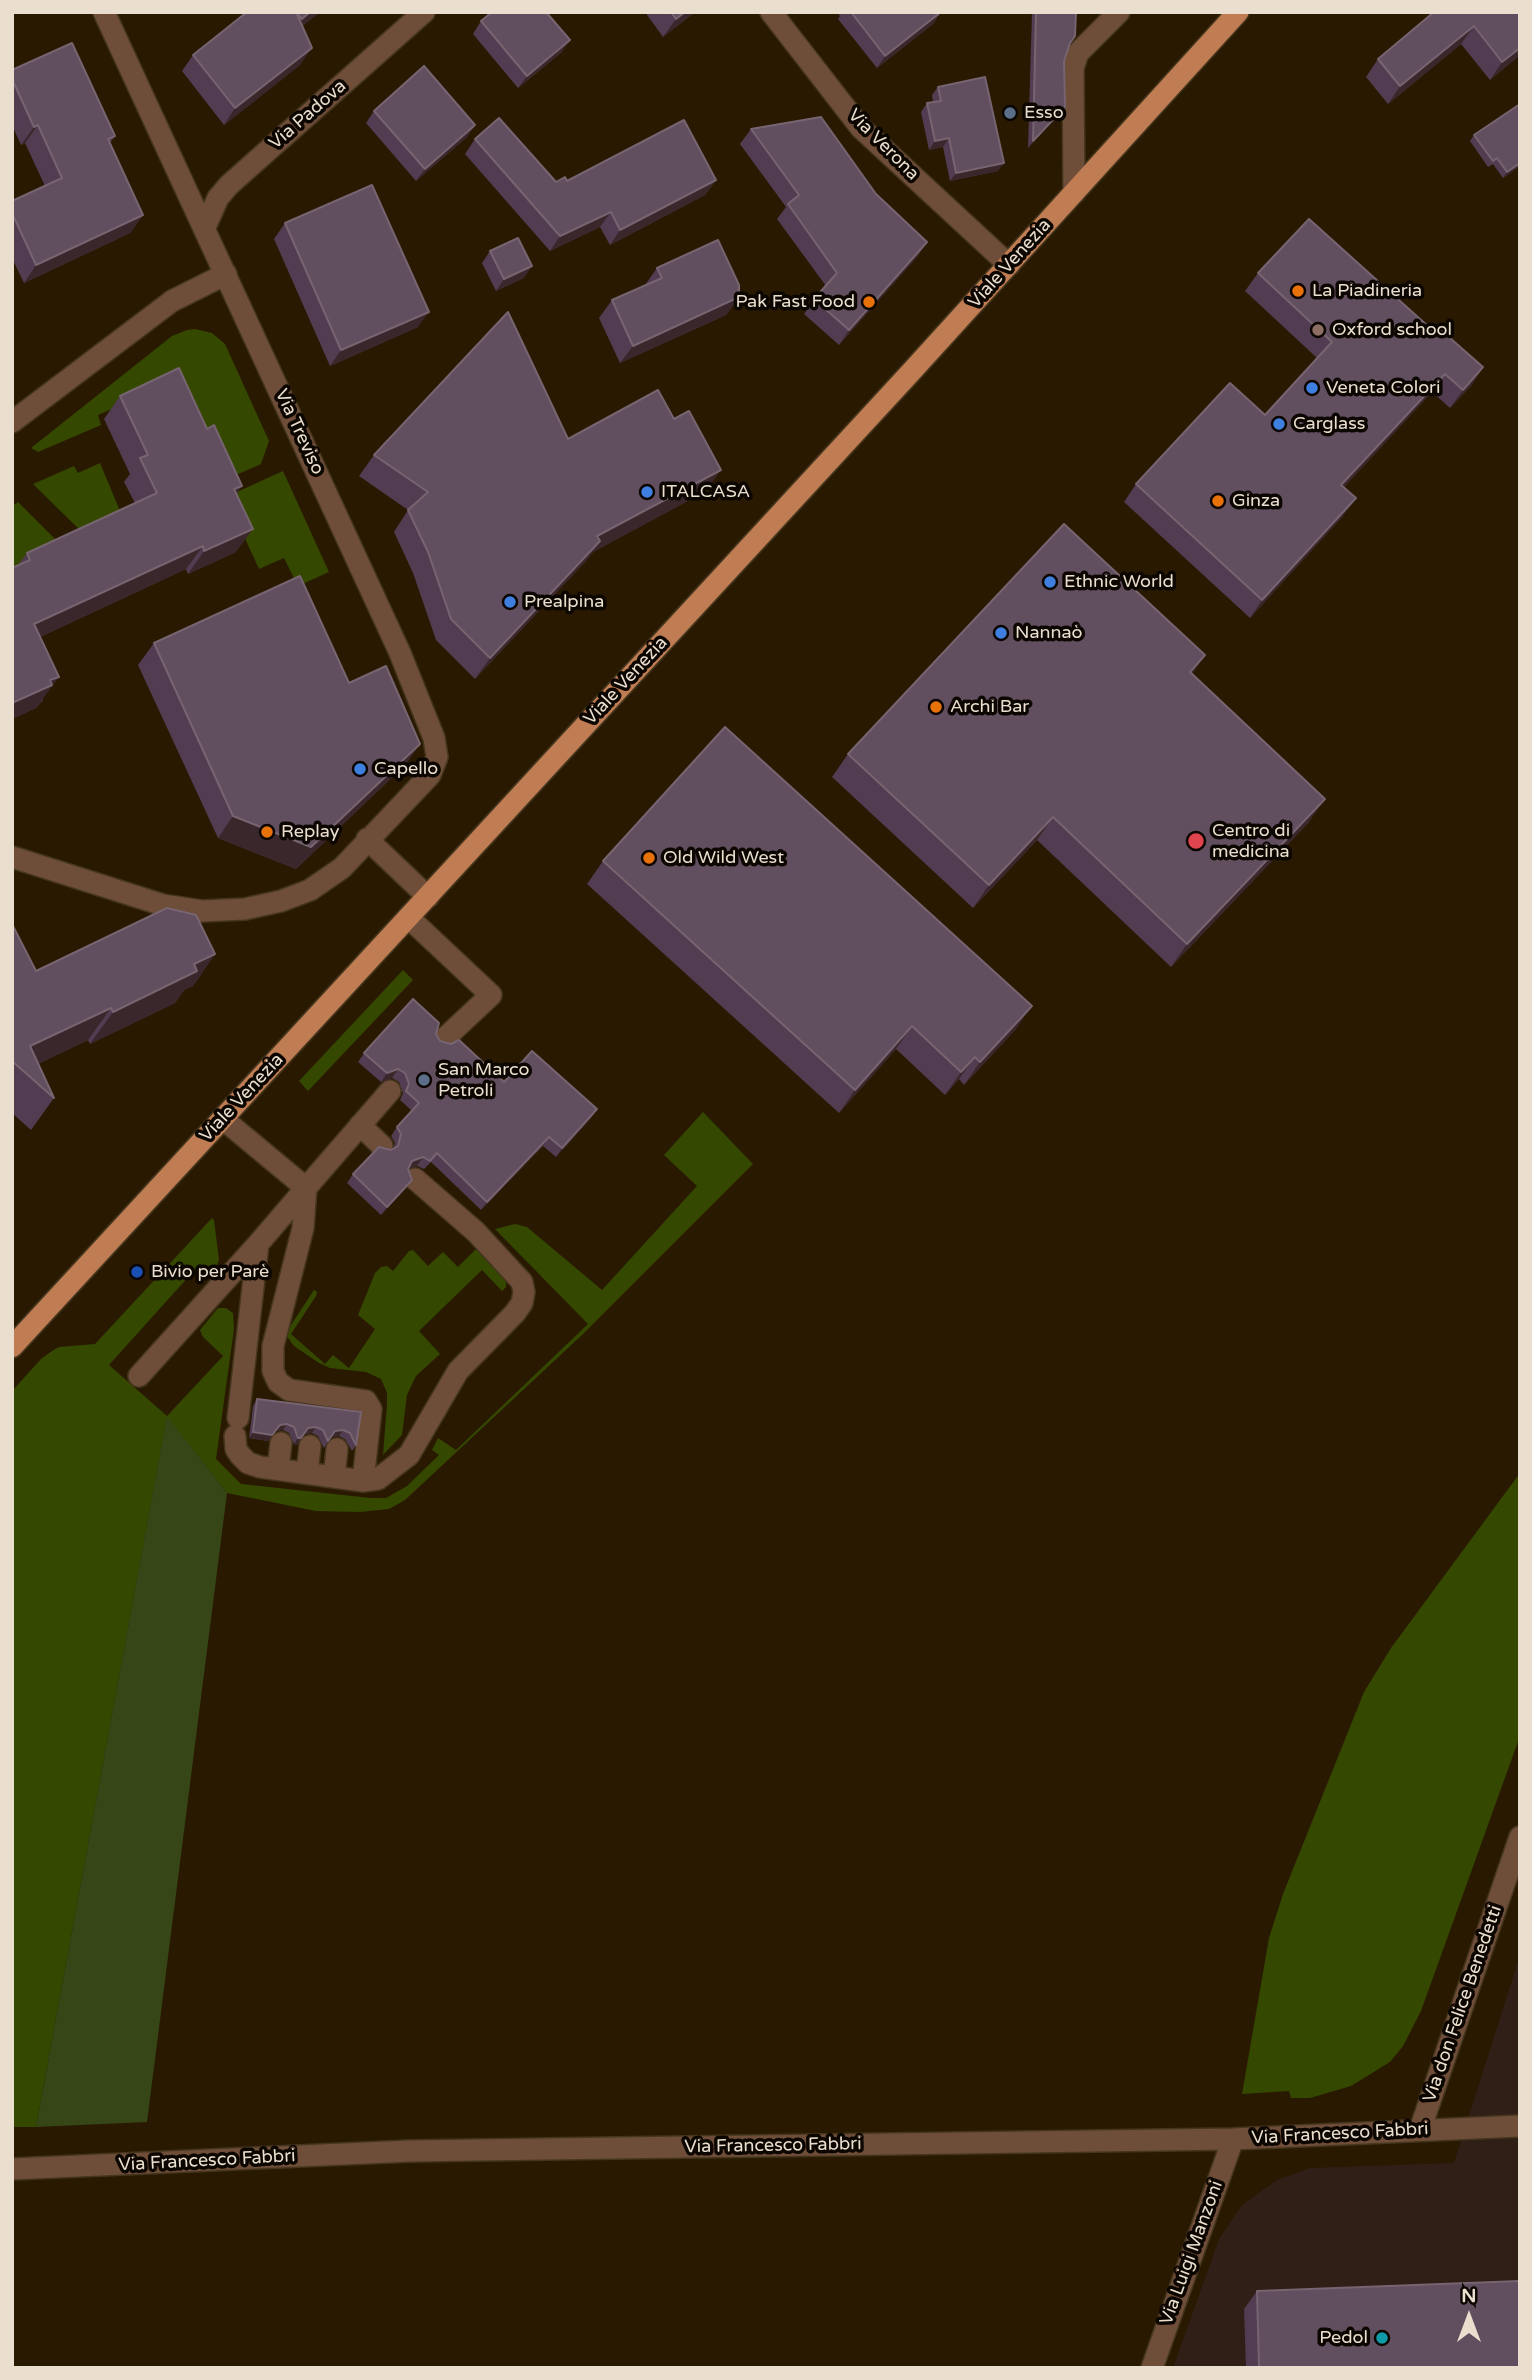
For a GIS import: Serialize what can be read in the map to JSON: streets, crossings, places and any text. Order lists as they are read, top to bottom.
{
  "streets": {
    "main road": ["Viale Venezia"],
    "street": [
      "Via Padova",
      "Via Verona",
      "Via Treviso",
      "Via don Felice Benedetti",
      "Via Francesco Fabbri",
      "Via Luigi Manzoni"
    ]
  },
  "crossings": [
    ["Via Padova", "Via Treviso"],
    ["Via Verona", "Viale Venezia"],
    ["Via don Felice Benedetti", "Via Francesco Fabbri"],
    ["Via Francesco Fabbri", "Via Luigi Manzoni"]
  ],
  "places": [
    "Esso",
    "La Piadineria",
    "Pak Fast Food",
    "Oxford school",
    "Veneta Colori",
    "Carglass",
    "ITALCASA",
    "Ginza",
    "Ethnic World",
    "Prealpina",
    "Nannaò",
    "Archi Bar",
    "Capello",
    "Replay",
    "Centro di medicina",
    "Old Wild West",
    "San Marco Petroli",
    "Bivio per Parè",
    "Pedol"
  ],
  "north": "top"
}
